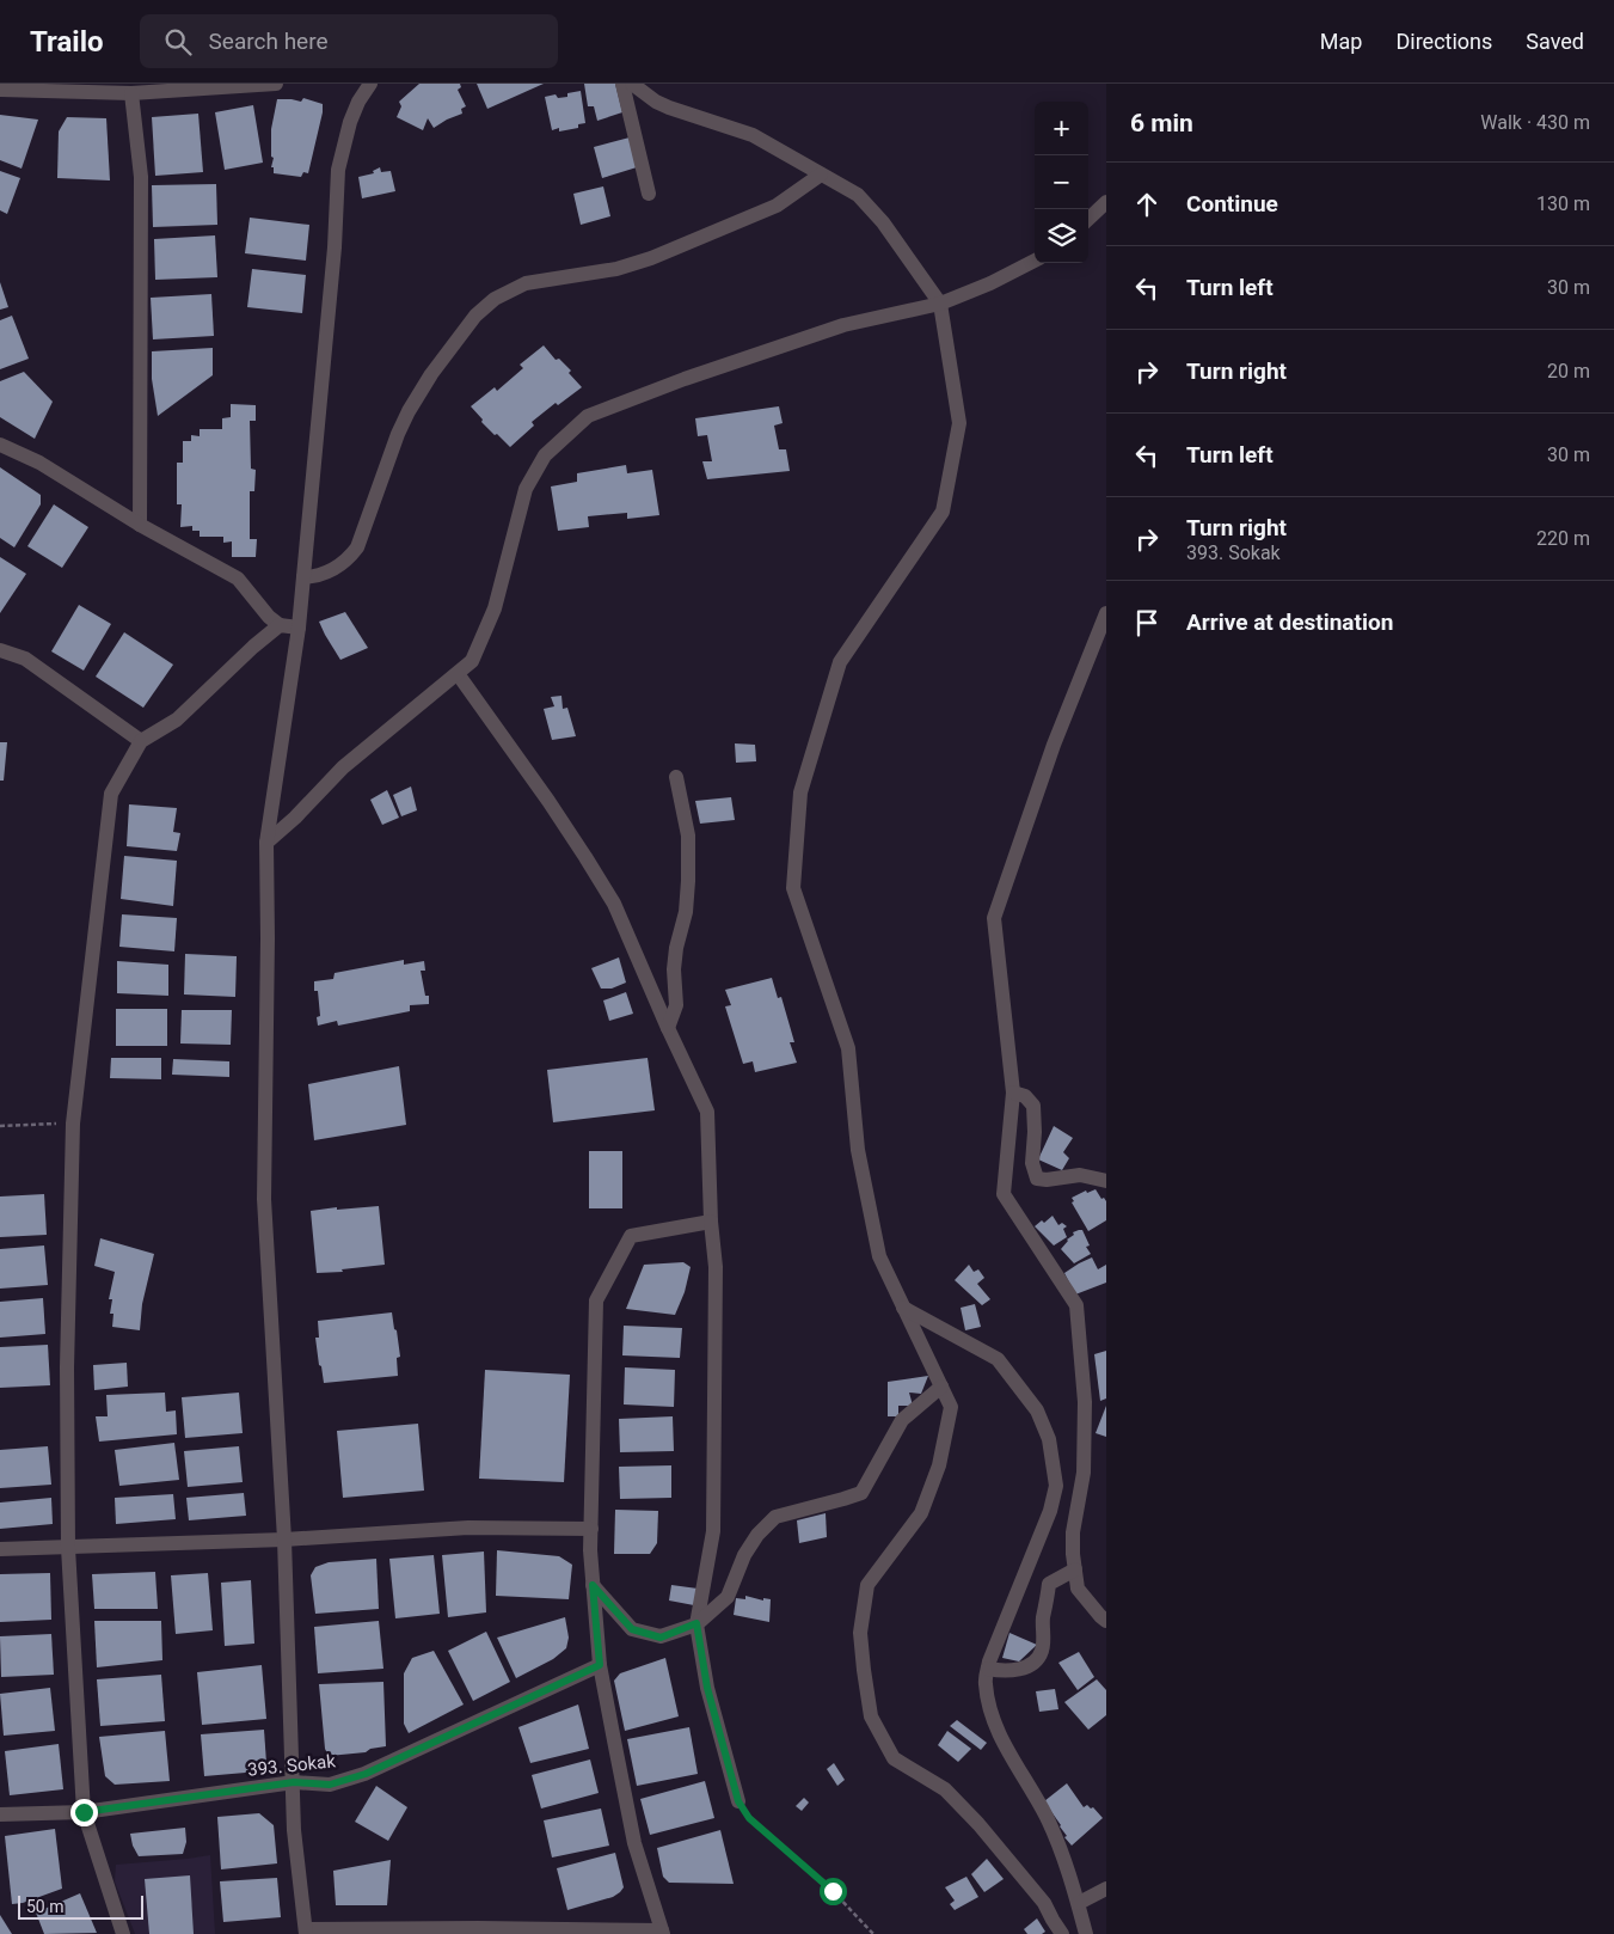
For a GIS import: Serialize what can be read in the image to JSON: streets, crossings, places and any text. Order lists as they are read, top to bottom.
{
  "streets": {
    "street": ["393. Sokak"]
  },
  "scale_bar": "50 m",
  "page": {
    "header": "Trailo",
    "search": "Search here",
    "nav": ["Map", "Directions", "Saved"],
    "heading": ["6 min", "Walk · 430 m"],
    "map_buttons": ["+", "−"],
    "list": [
      ["Continue", "130 m"],
      ["Turn left", "30 m"],
      ["Turn right", "20 m"],
      ["Turn left", "30 m"],
      ["Turn right", "393. Sokak", "220 m"],
      "Arrive at destination"
    ],
    "scale": "50 m"
  }
}
